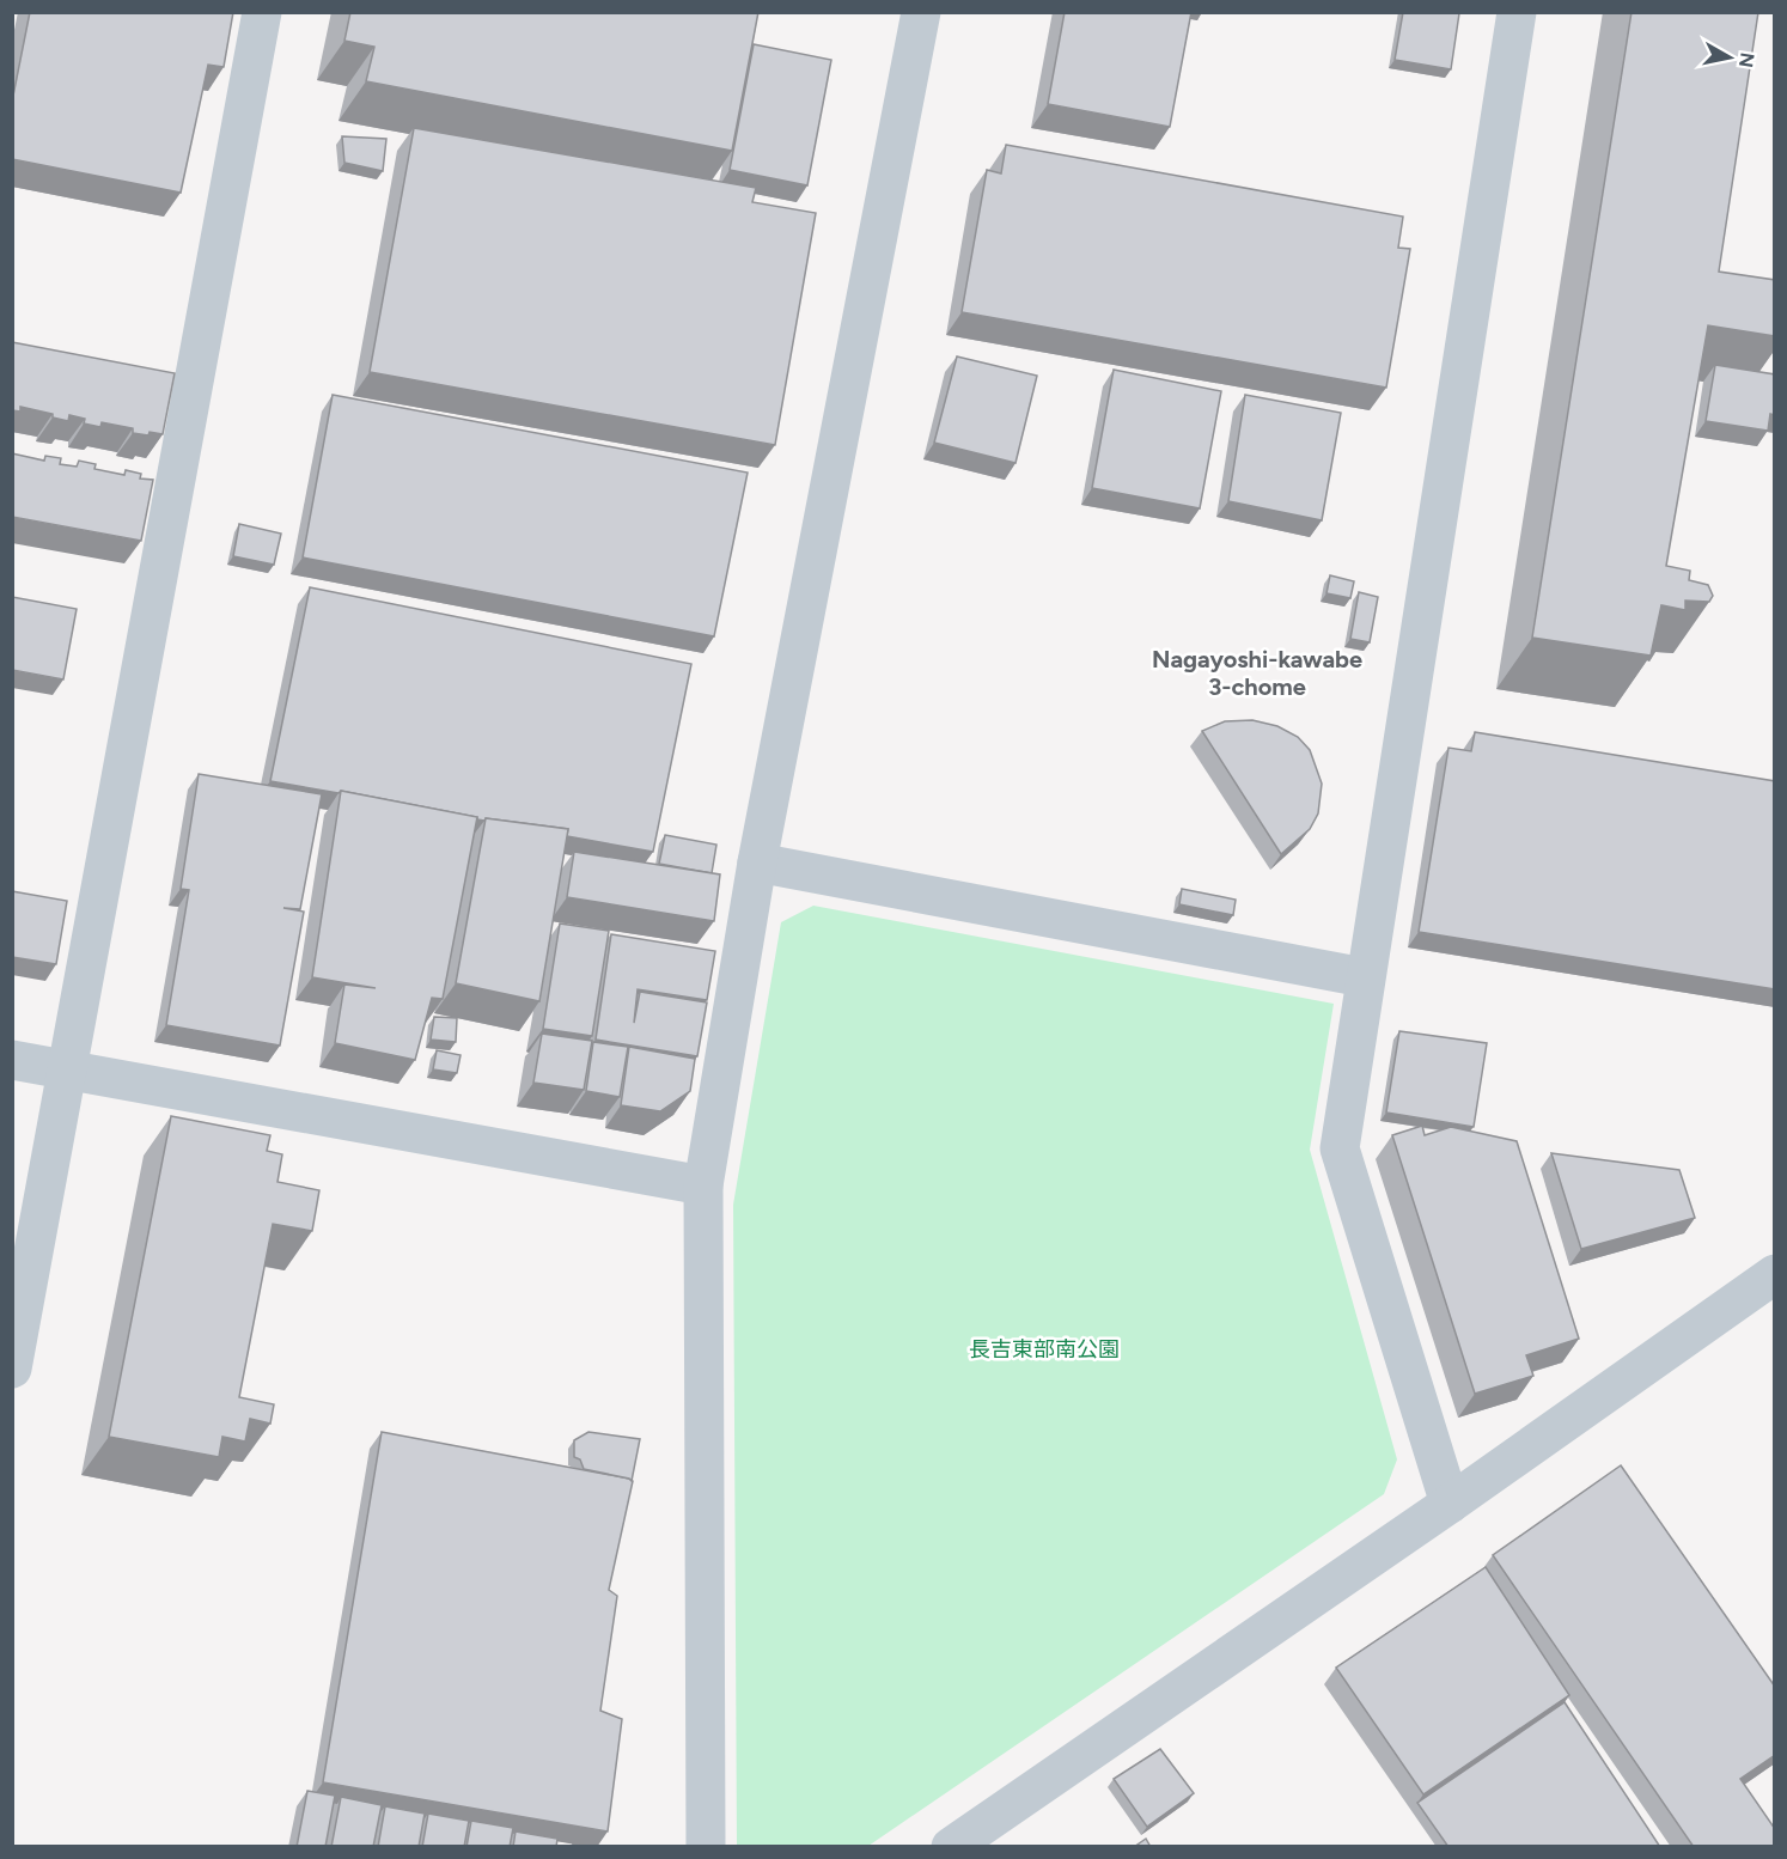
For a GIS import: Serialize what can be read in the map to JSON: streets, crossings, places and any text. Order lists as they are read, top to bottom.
{
  "districts": ["Nagayoshi-kawabe 3-chome"],
  "parks": ["長吉東部南公園"],
  "north": "right"
}
